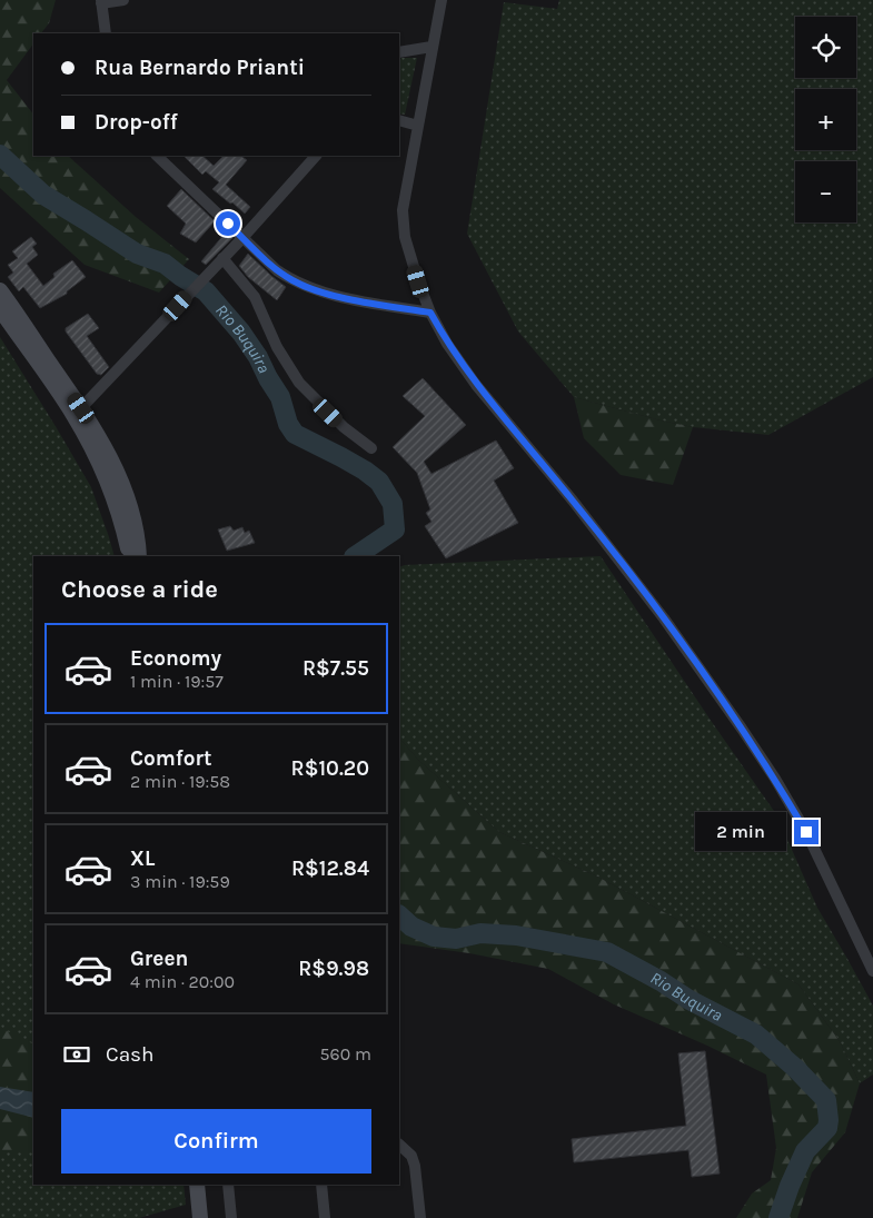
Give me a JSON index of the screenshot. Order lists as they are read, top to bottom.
{
  "water": ["Rio Buquira"],
  "page": {
    "map_buttons": ["+", "−"],
    "banner": ["Rua Bernardo Prianti", "Drop-off"],
    "heading": "Choose a ride",
    "list": [
      {
        "name": "Economy",
        "note": "1 min · 19:57",
        "value": "R$7.55"
      },
      {
        "name": "Comfort",
        "note": "2 min · 19:58",
        "value": "R$10.20"
      },
      {
        "name": "XL",
        "note": "3 min · 19:59",
        "value": "R$12.84"
      },
      {
        "name": "Green",
        "note": "4 min · 20:00",
        "value": "R$9.98"
      }
    ],
    "bubble": "2 min",
    "pay": ["Cash", "560 m"],
    "buttons": "Confirm"
  }
}
